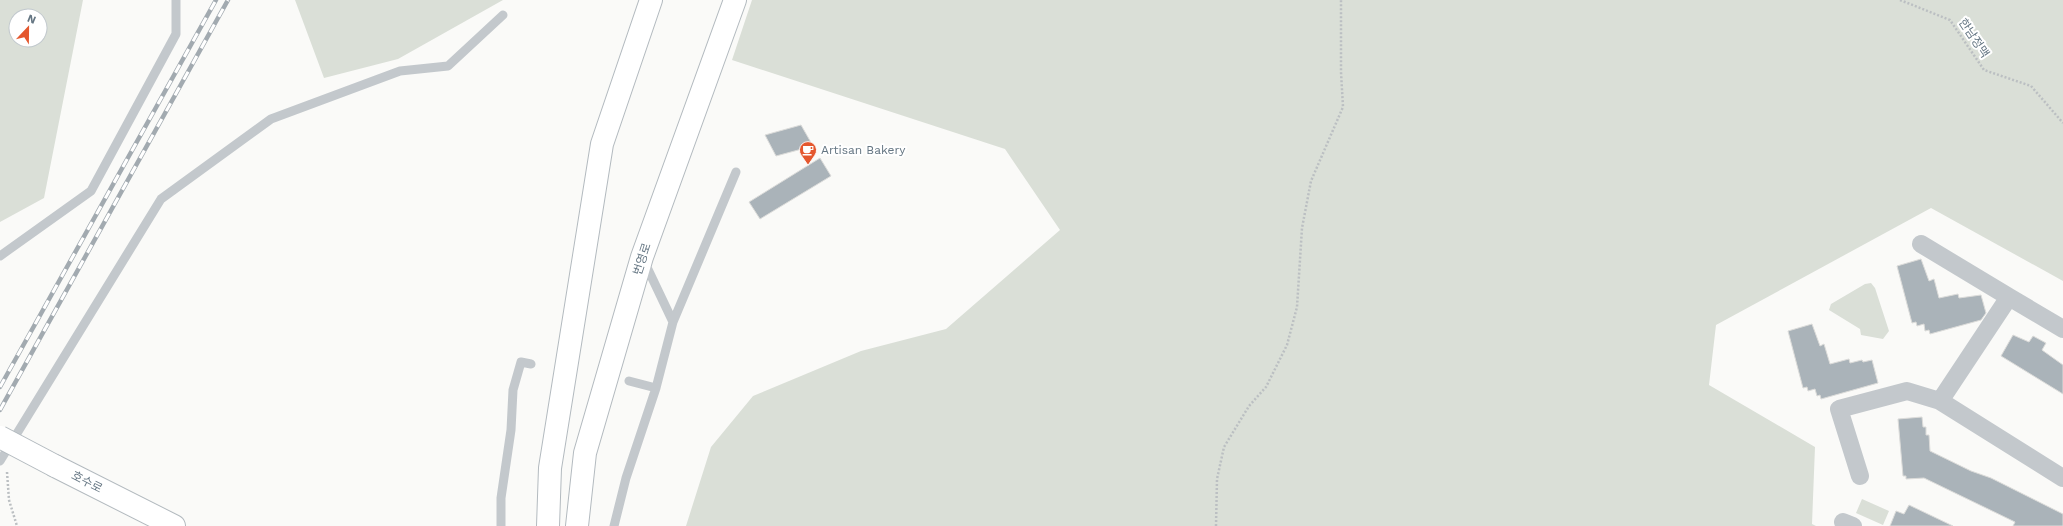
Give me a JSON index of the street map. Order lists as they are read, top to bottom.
{
  "streets": {
    "street": ["번영로", "호수로"],
    "path": ["한남정맥"]
  },
  "places": {
    "cafe": ["Artisan Bakery"]
  },
  "north": "top"
}
